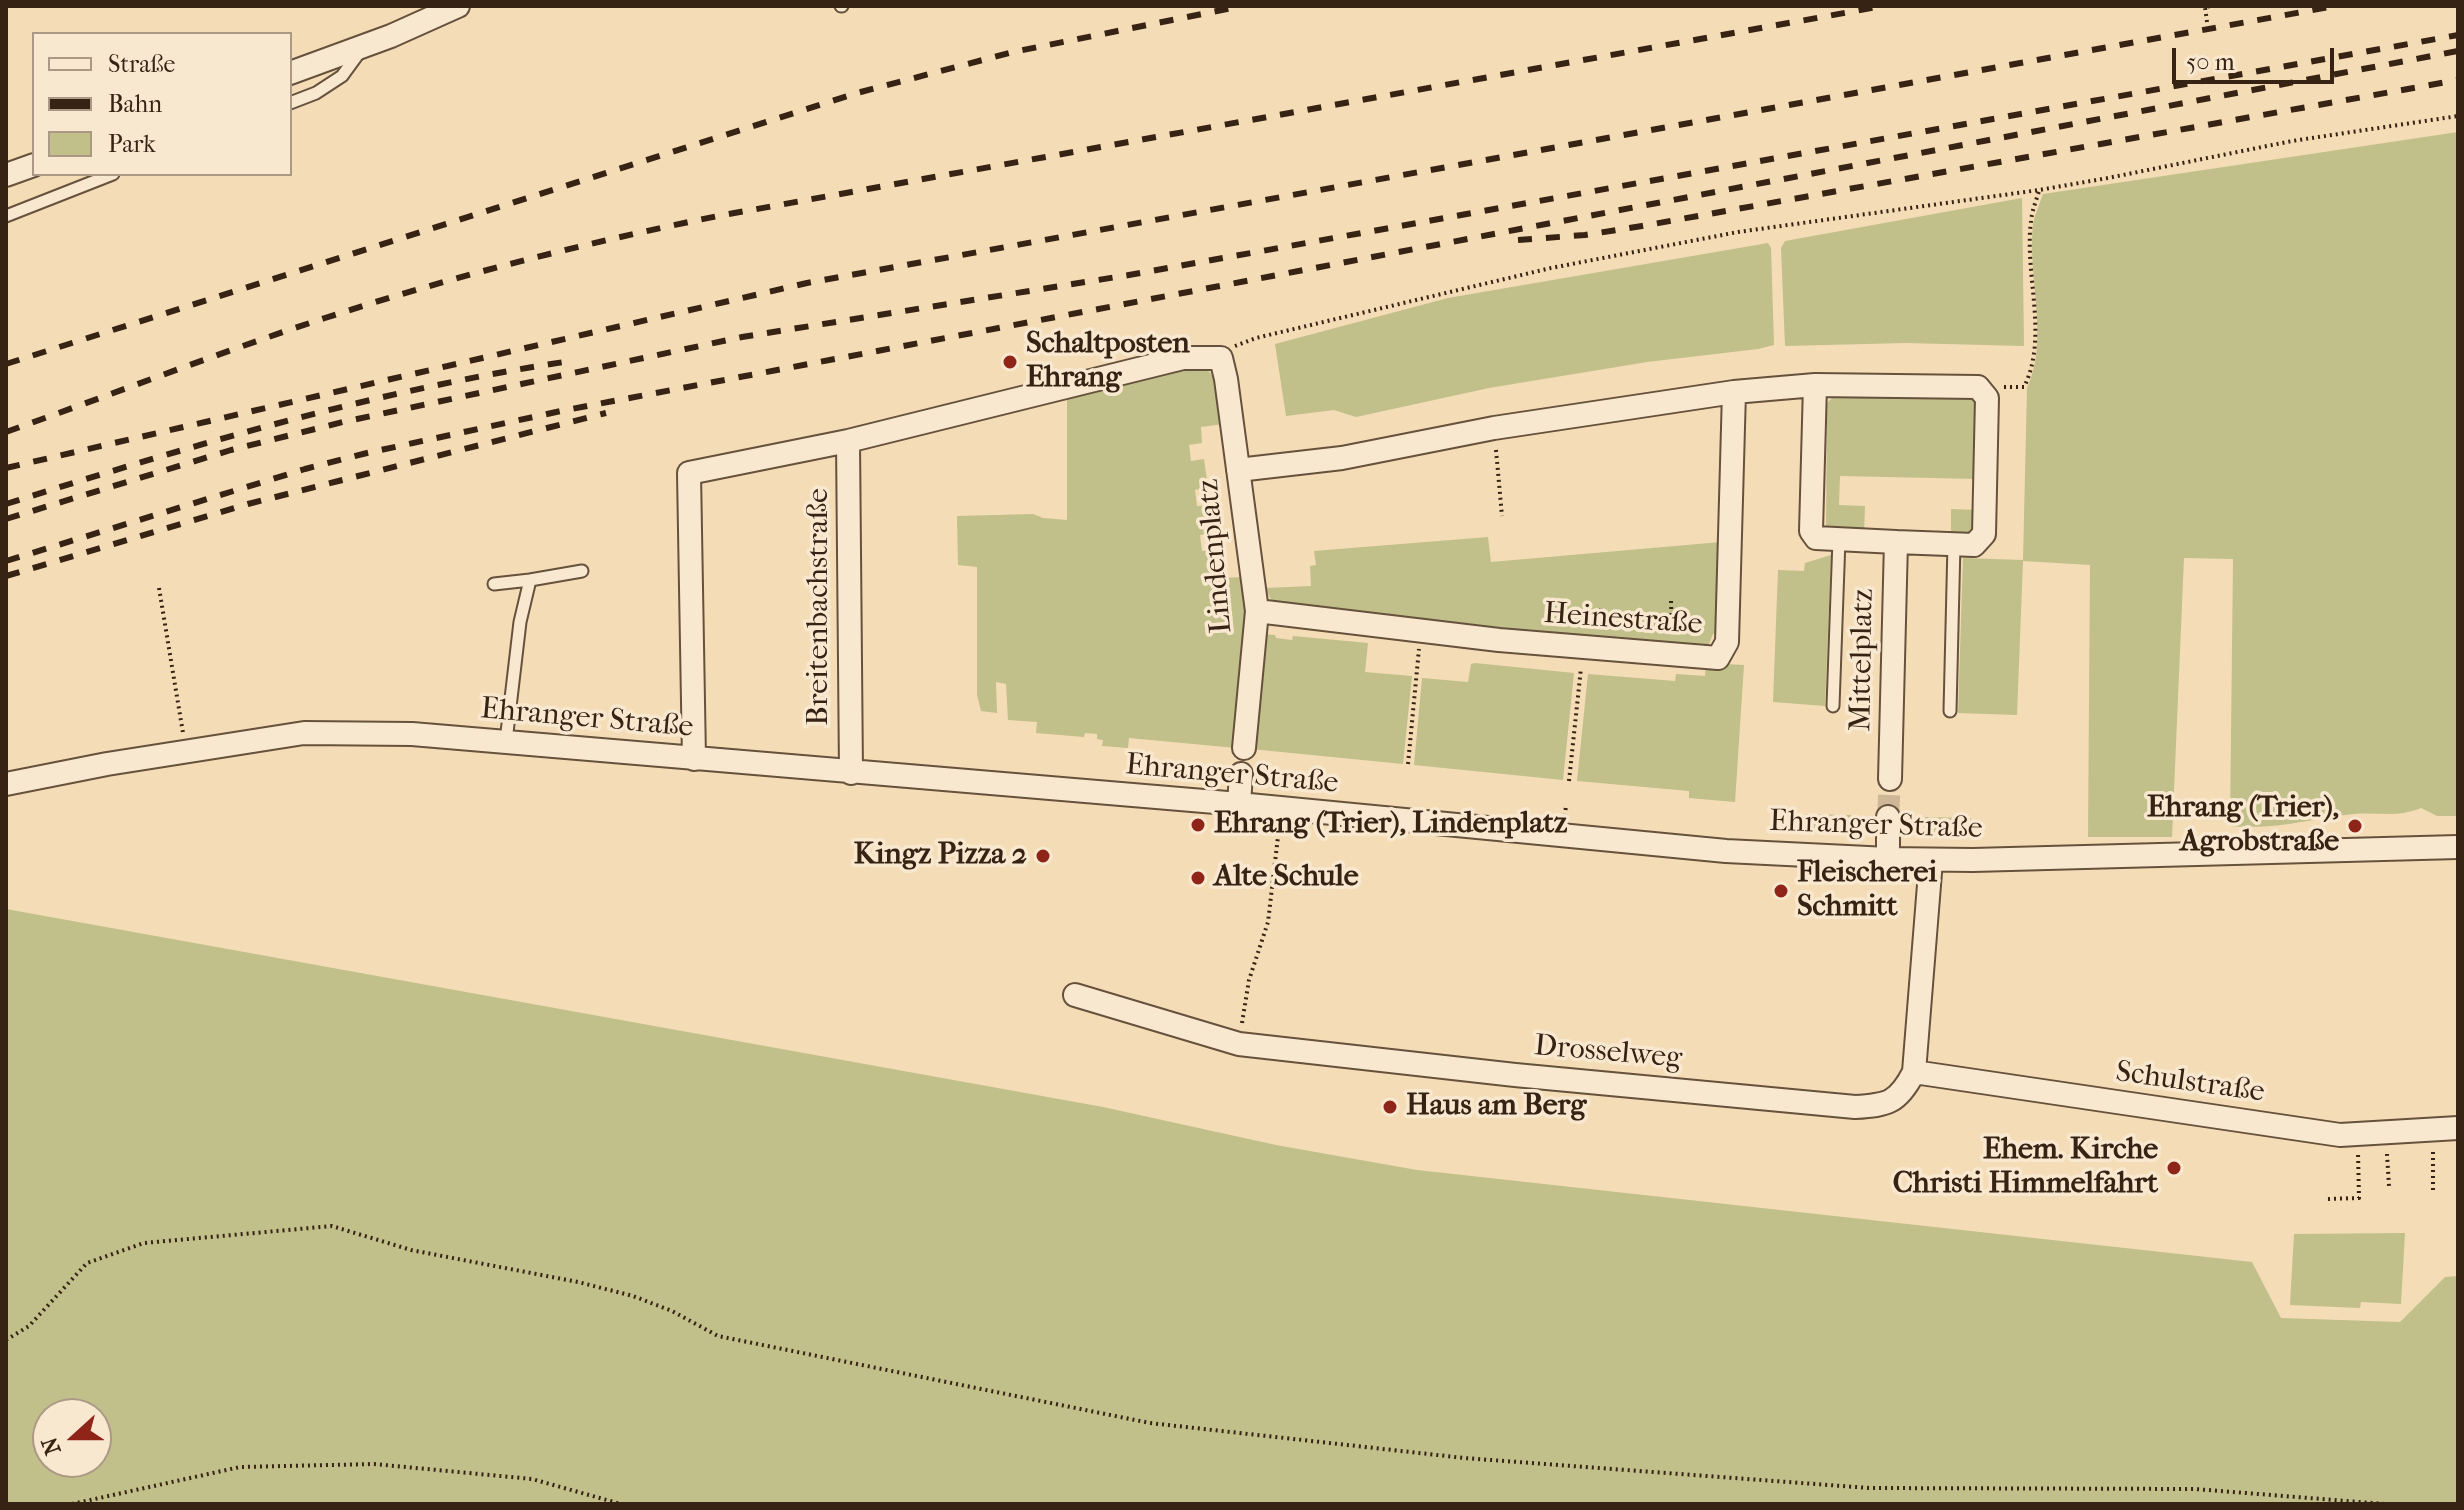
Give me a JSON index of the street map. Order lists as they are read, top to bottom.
{
  "streets": {
    "street": [
      "Lindenplatz",
      "Breitenbachstraße",
      "Heinestraße",
      "Mittelplatz",
      "Ehranger Straße",
      "Drosselweg",
      "Schulstraße"
    ]
  },
  "crossings": [
    ["Lindenplatz", "Breitenbachstraße"],
    ["Lindenplatz", "Heinestraße"],
    ["Breitenbachstraße", "Ehranger Straße"],
    ["Drosselweg", "Schulstraße"]
  ],
  "places": [
    "Schaltposten Ehrang",
    "Ehrang (Trier), Lindenplatz",
    "Ehrang (Trier), Agrobstraße",
    "Kingz Pizza 2",
    "Alte Schule",
    "Fleischerei Schmitt",
    "Haus am Berg",
    "Ehem. Kirche Christi Himmelfahrt"
  ],
  "legend": ["Straße", "Bahn", "Park"],
  "scale_bar": "50 m",
  "north": "left"
}
